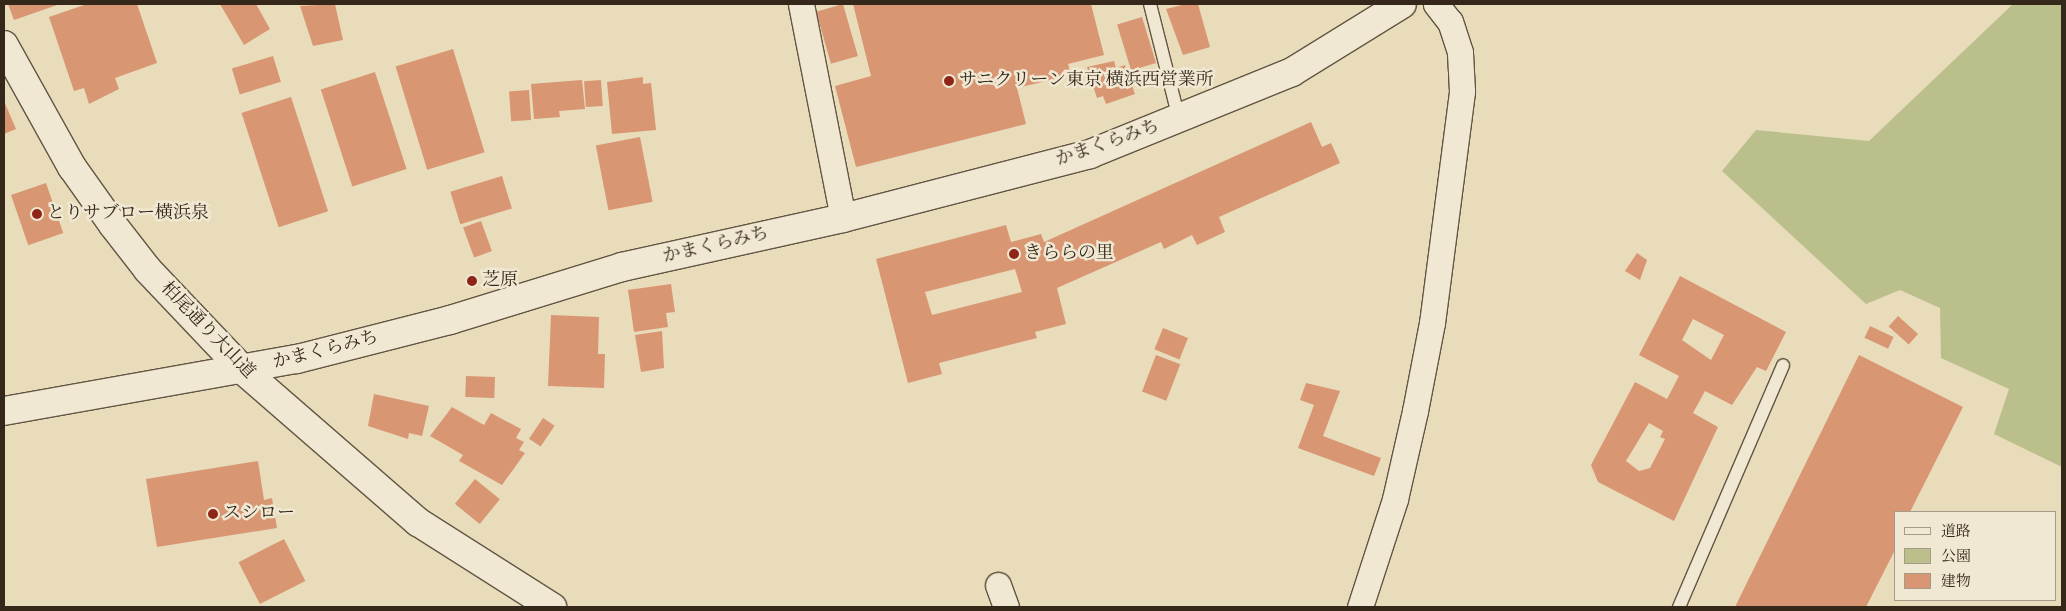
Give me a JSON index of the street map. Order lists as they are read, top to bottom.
{
  "streets": {
    "main road": ["かまくらみち", "柏尾通り大山道"]
  },
  "crossings": [
    ["かまくらみち", "柏尾通り大山道"]
  ],
  "places": [
    "サニクリーン東京 横浜西営業所",
    "とりサブロー横浜泉",
    "きららの里",
    "芝原",
    "スシロー"
  ],
  "legend": ["道路", "公園", "建物"]
}
